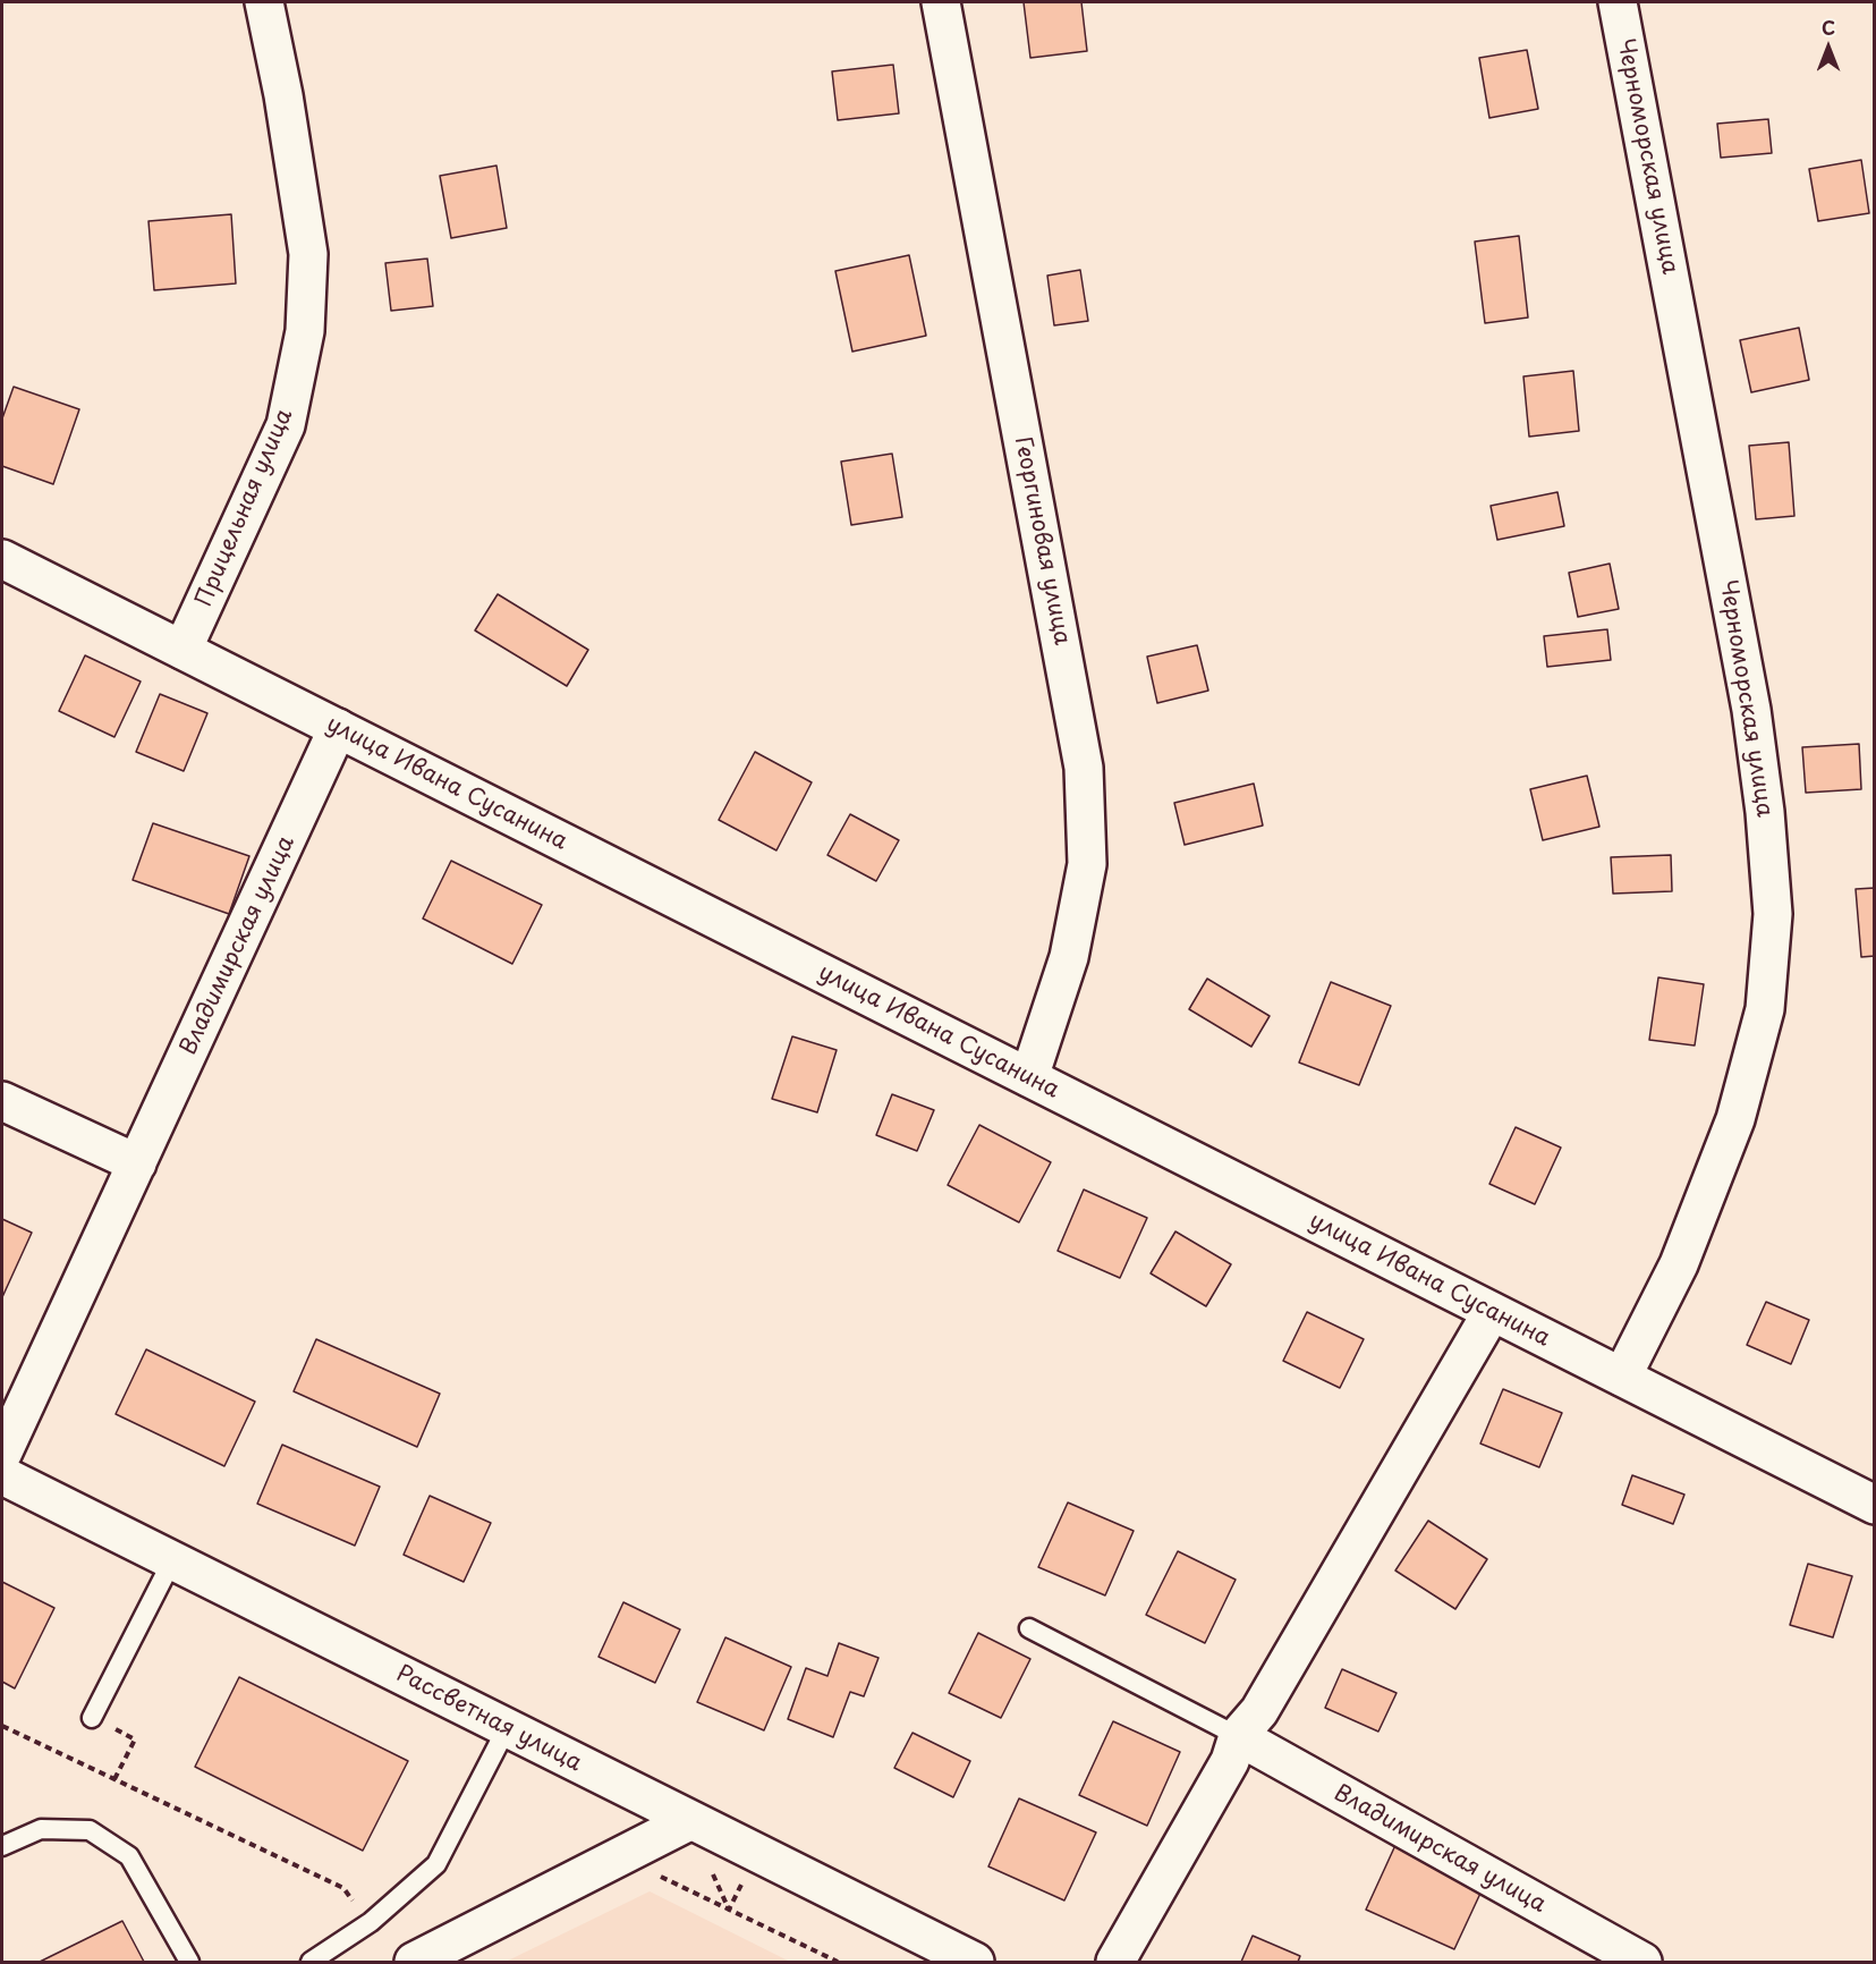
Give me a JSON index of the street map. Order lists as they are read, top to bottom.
{
  "streets": {
    "street": [
      "Черноморская улица",
      "Прицельная улица",
      "Георгиновая улица",
      "улица Ивана Сусанина",
      "Владимирская улица",
      "Рассветная улица"
    ]
  },
  "crossings": [
    ["Черноморская улица", "улица Ивана Сусанина"],
    ["Прицельная улица", "улица Ивана Сусанина"],
    ["Георгиновая улица", "улица Ивана Сусанина"],
    ["улица Ивана Сусанина", "Владимирская улица"]
  ],
  "north": "top"
}
